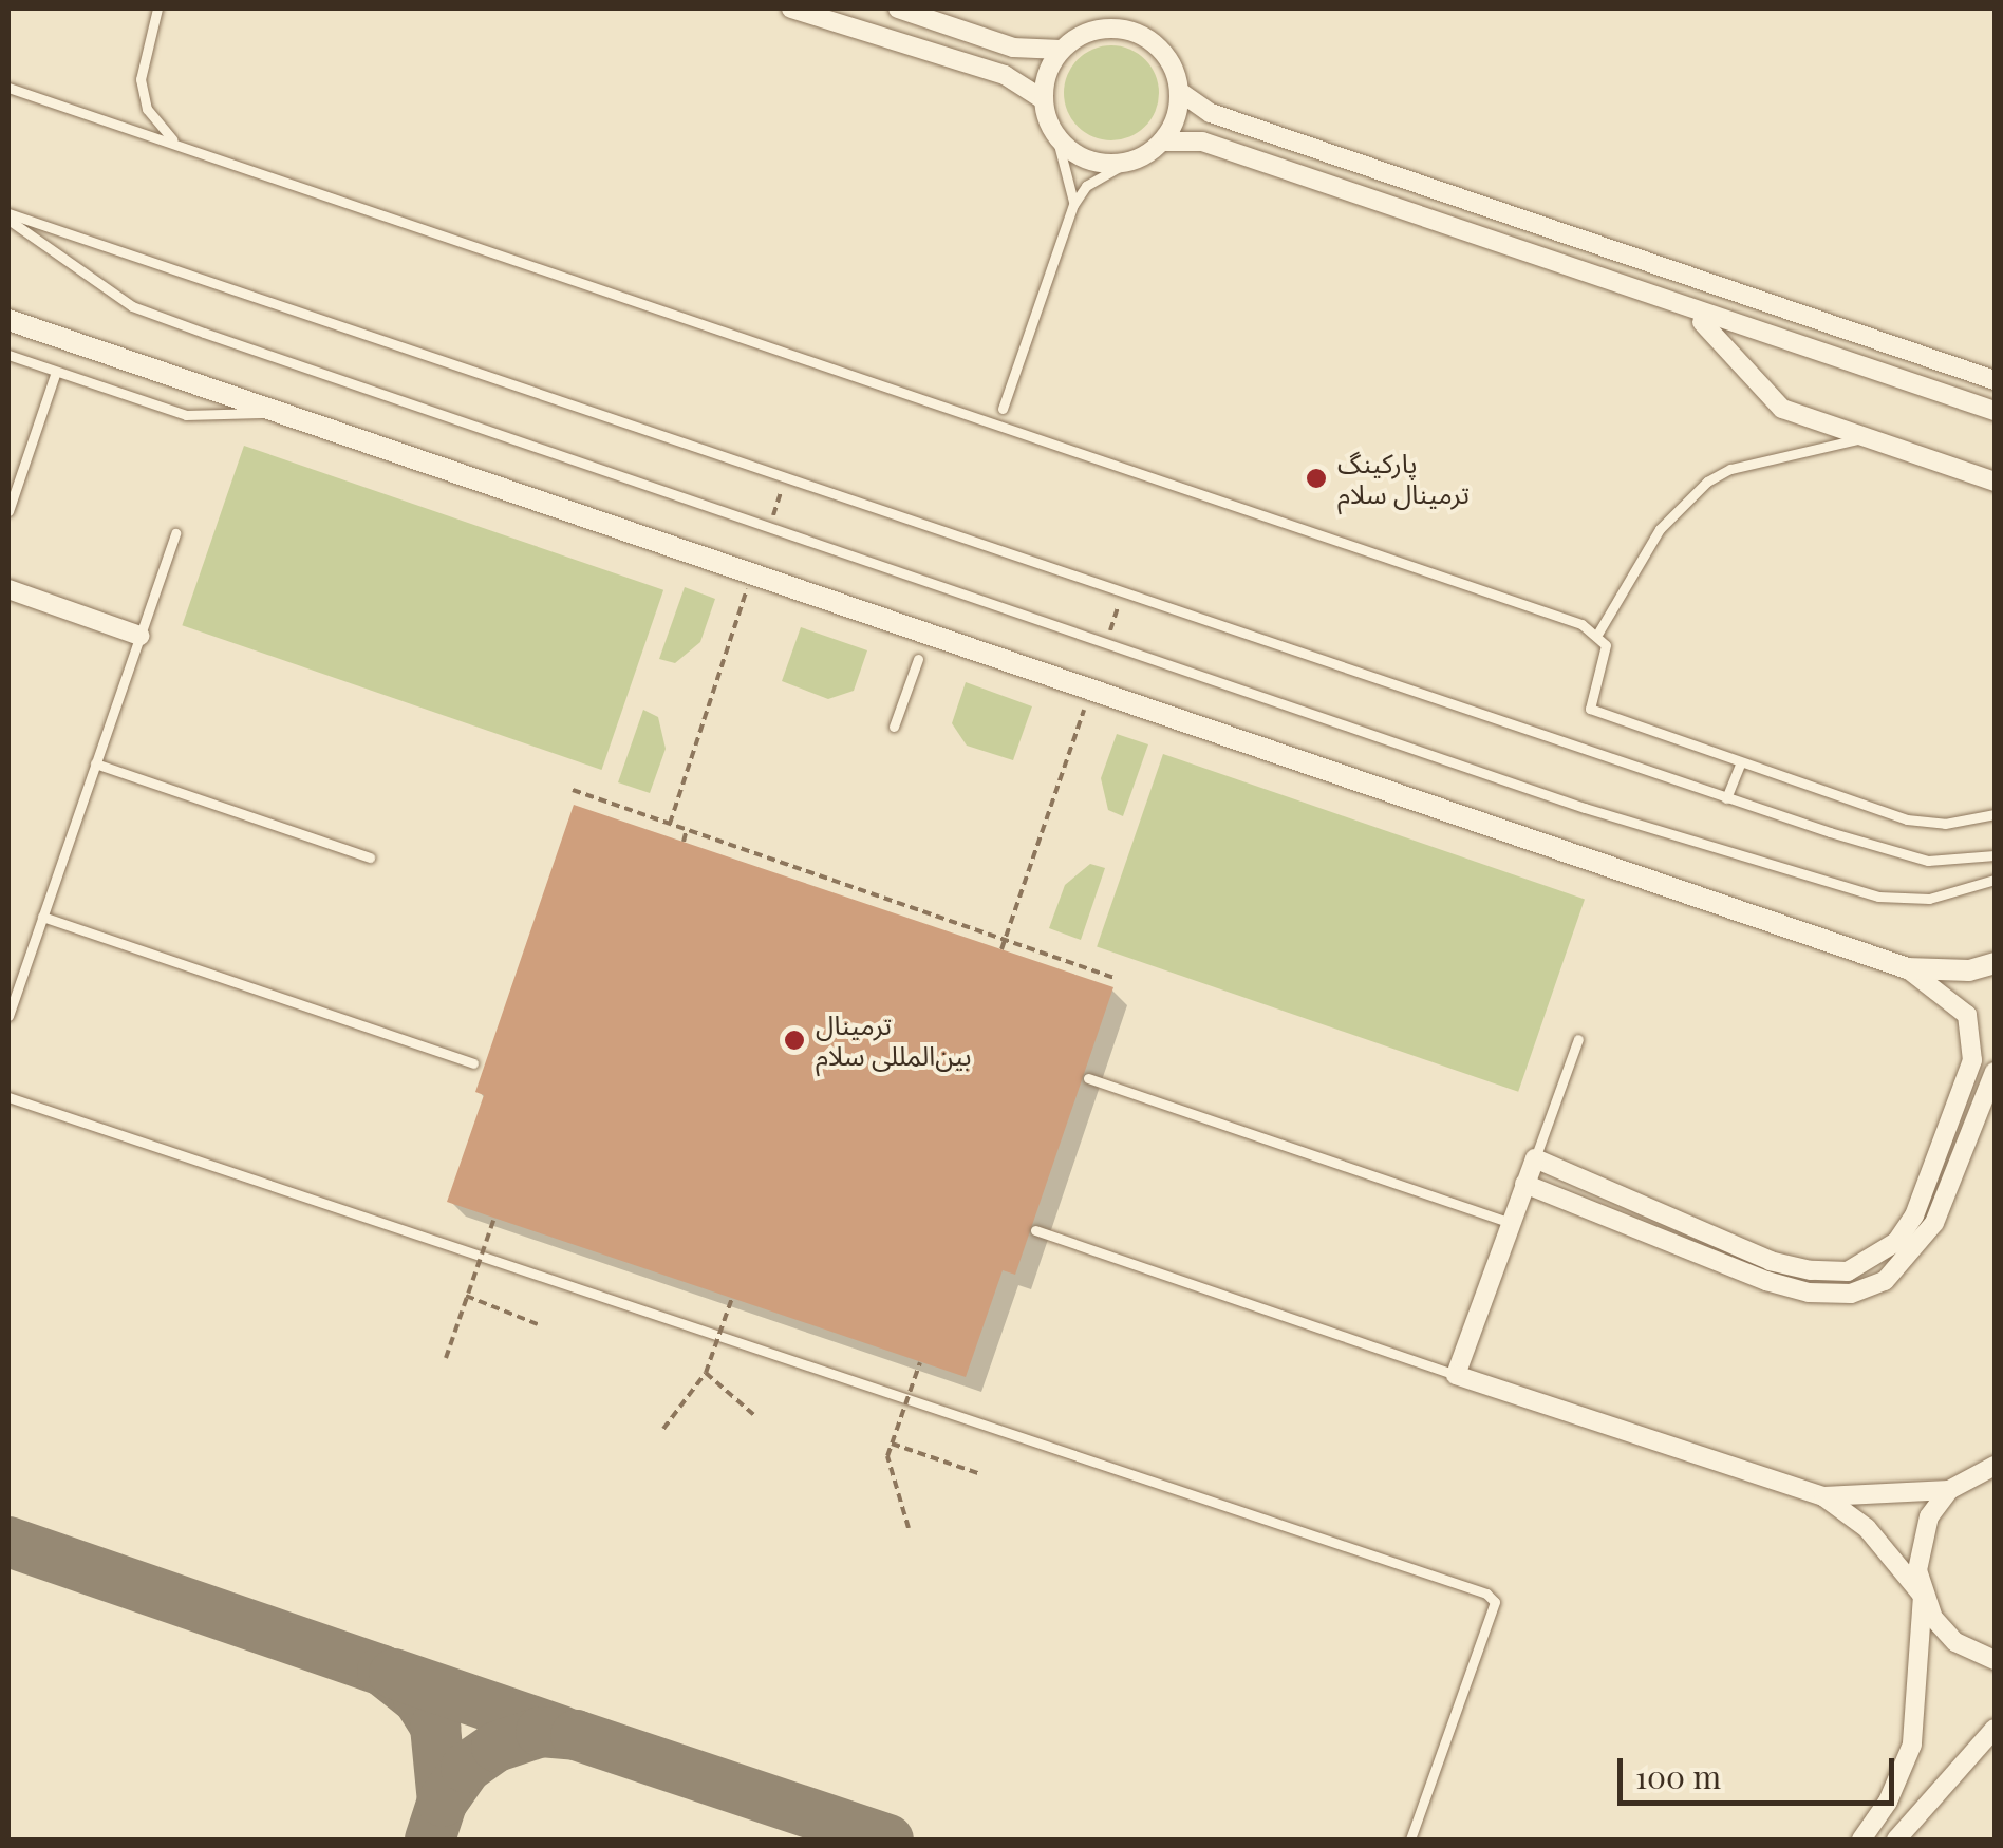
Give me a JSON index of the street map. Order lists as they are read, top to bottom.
{
  "places": ["پارکینگ ترمینال سلام", "ترمینال بین‌المللی سلام"],
  "scale_bar": "100 m"
}
